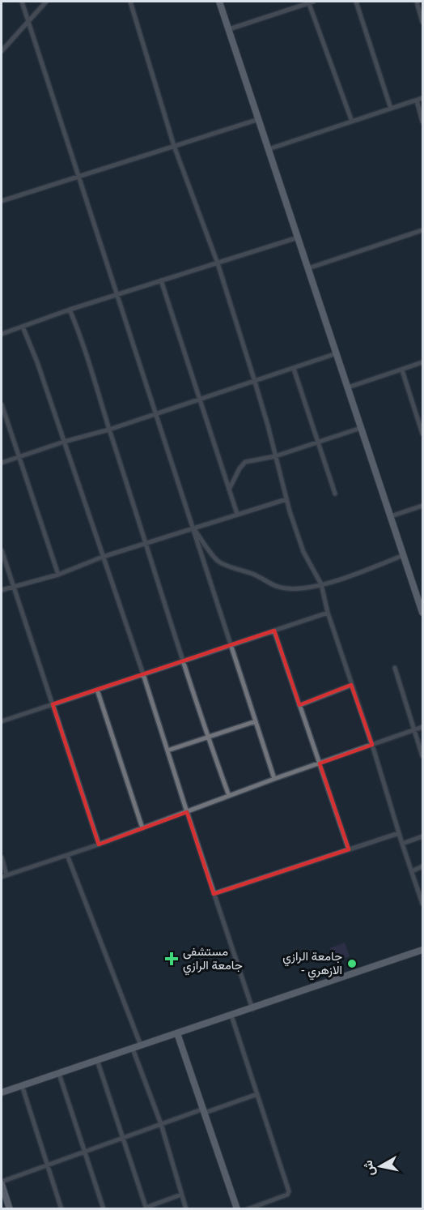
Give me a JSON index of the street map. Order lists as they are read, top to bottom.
{
  "places": {
    "health": ["مستشفى جامعة الرازي"],
    "other": ["جامعة الرازي - الازهري"]
  },
  "north": "left"
}
